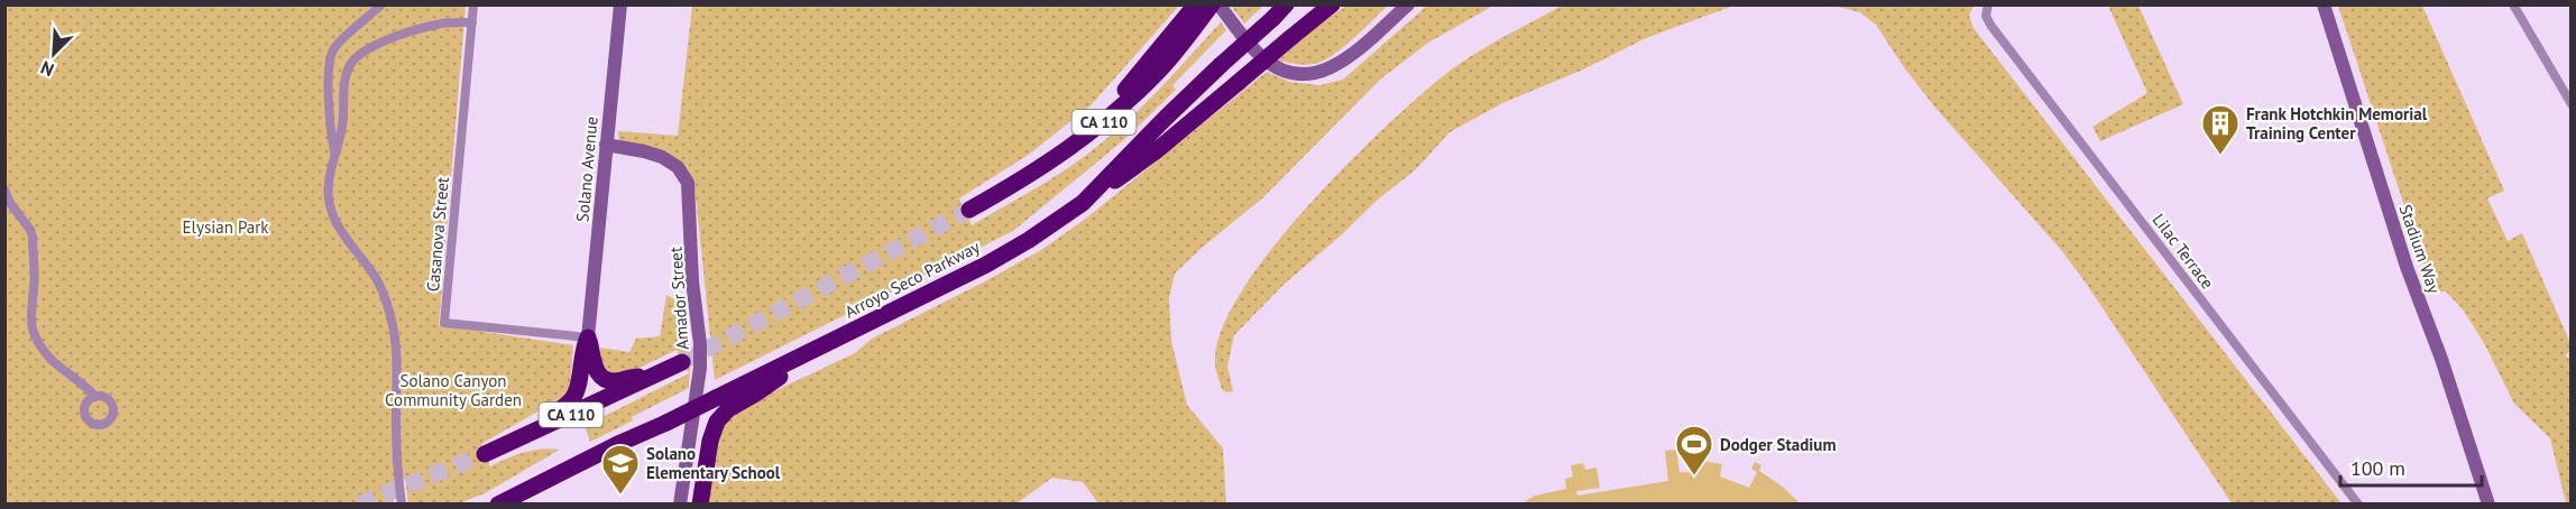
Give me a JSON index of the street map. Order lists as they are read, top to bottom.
{
  "streets": {
    "highway": ["CA 110", "Arroyo Seco Parkway"],
    "street": [
      "Solano Avenue",
      "Casanova Street",
      "Stadium Way",
      "Lilac Terrace",
      "Amador Street"
    ]
  },
  "crossings": [
    ["Solano Avenue", "Casanova Street"],
    ["Solano Avenue", "Amador Street"]
  ],
  "parks": ["Elysian Park", "Solano Canyon Community Garden"],
  "places": {
    "building": ["Frank Hotchkin Memorial Training Center"],
    "sports": ["Dodger Stadium"],
    "school or university": ["Solano Elementary School"]
  },
  "scale_bar": "100 m",
  "north": "bottom left"
}
